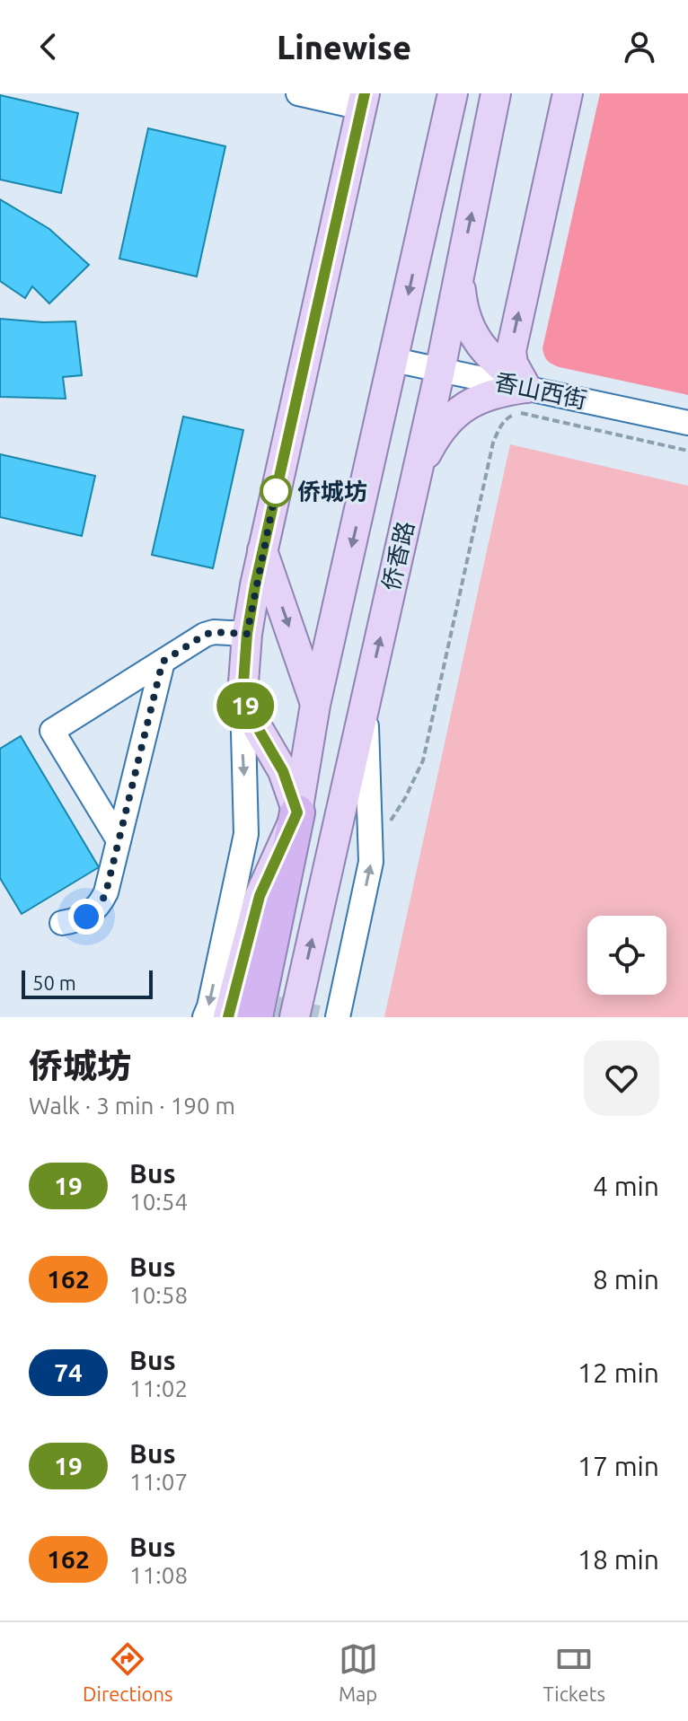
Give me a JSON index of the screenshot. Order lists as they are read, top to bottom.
{
  "streets": {
    "main road": ["侨香路"],
    "street": ["香山西街"]
  },
  "crossings": [
    ["香山西街", "侨香路"]
  ],
  "places": ["侨城坊"],
  "lines": ["bus line 19"],
  "scale_bar": "50 m",
  "page": {
    "header": "Linewise",
    "on_map": "19",
    "scale": "50 m",
    "heading": ["侨城坊", "Walk · 3 min · 190 m"],
    "list": [
      {
        "mark": "19",
        "name": "Bus",
        "note": "10:54",
        "value": "4 min"
      },
      {
        "mark": "162",
        "name": "Bus",
        "note": "10:58",
        "value": "8 min"
      },
      {
        "mark": "74",
        "name": "Bus",
        "note": "11:02",
        "value": "12 min"
      },
      {
        "mark": "19",
        "name": "Bus",
        "note": "11:07",
        "value": "17 min"
      },
      {
        "mark": "162",
        "name": "Bus",
        "note": "11:08",
        "value": "18 min"
      }
    ],
    "tabs": ["Directions", "Map", "Tickets"]
  }
}
